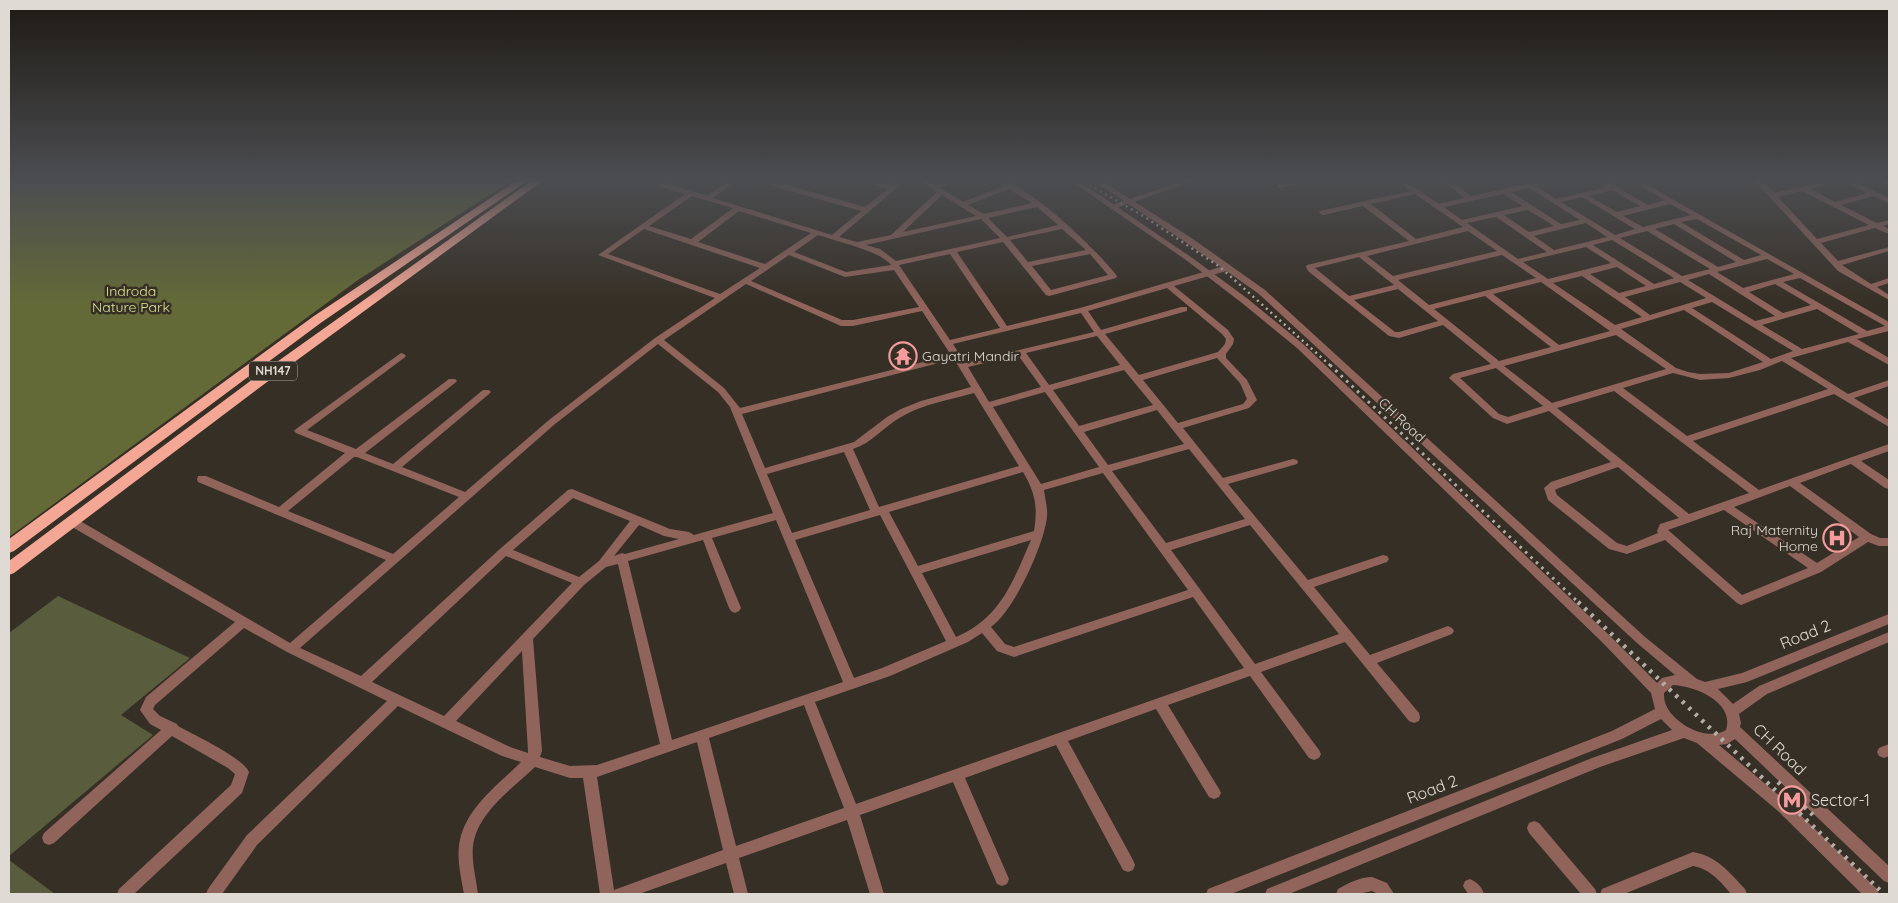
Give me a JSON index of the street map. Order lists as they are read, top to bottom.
{
  "streets": {
    "highway": ["NH147"],
    "street": ["CH Road", "Road 2"]
  },
  "crossings": [
    ["CH Road", "Road 2"]
  ],
  "parks": ["Indroda Nature Park"],
  "places": {
    "temple": ["Gayatri Mandir"],
    "hospital": ["Raj Maternity Home"],
    "metro station": ["Sector-1"]
  }
}
